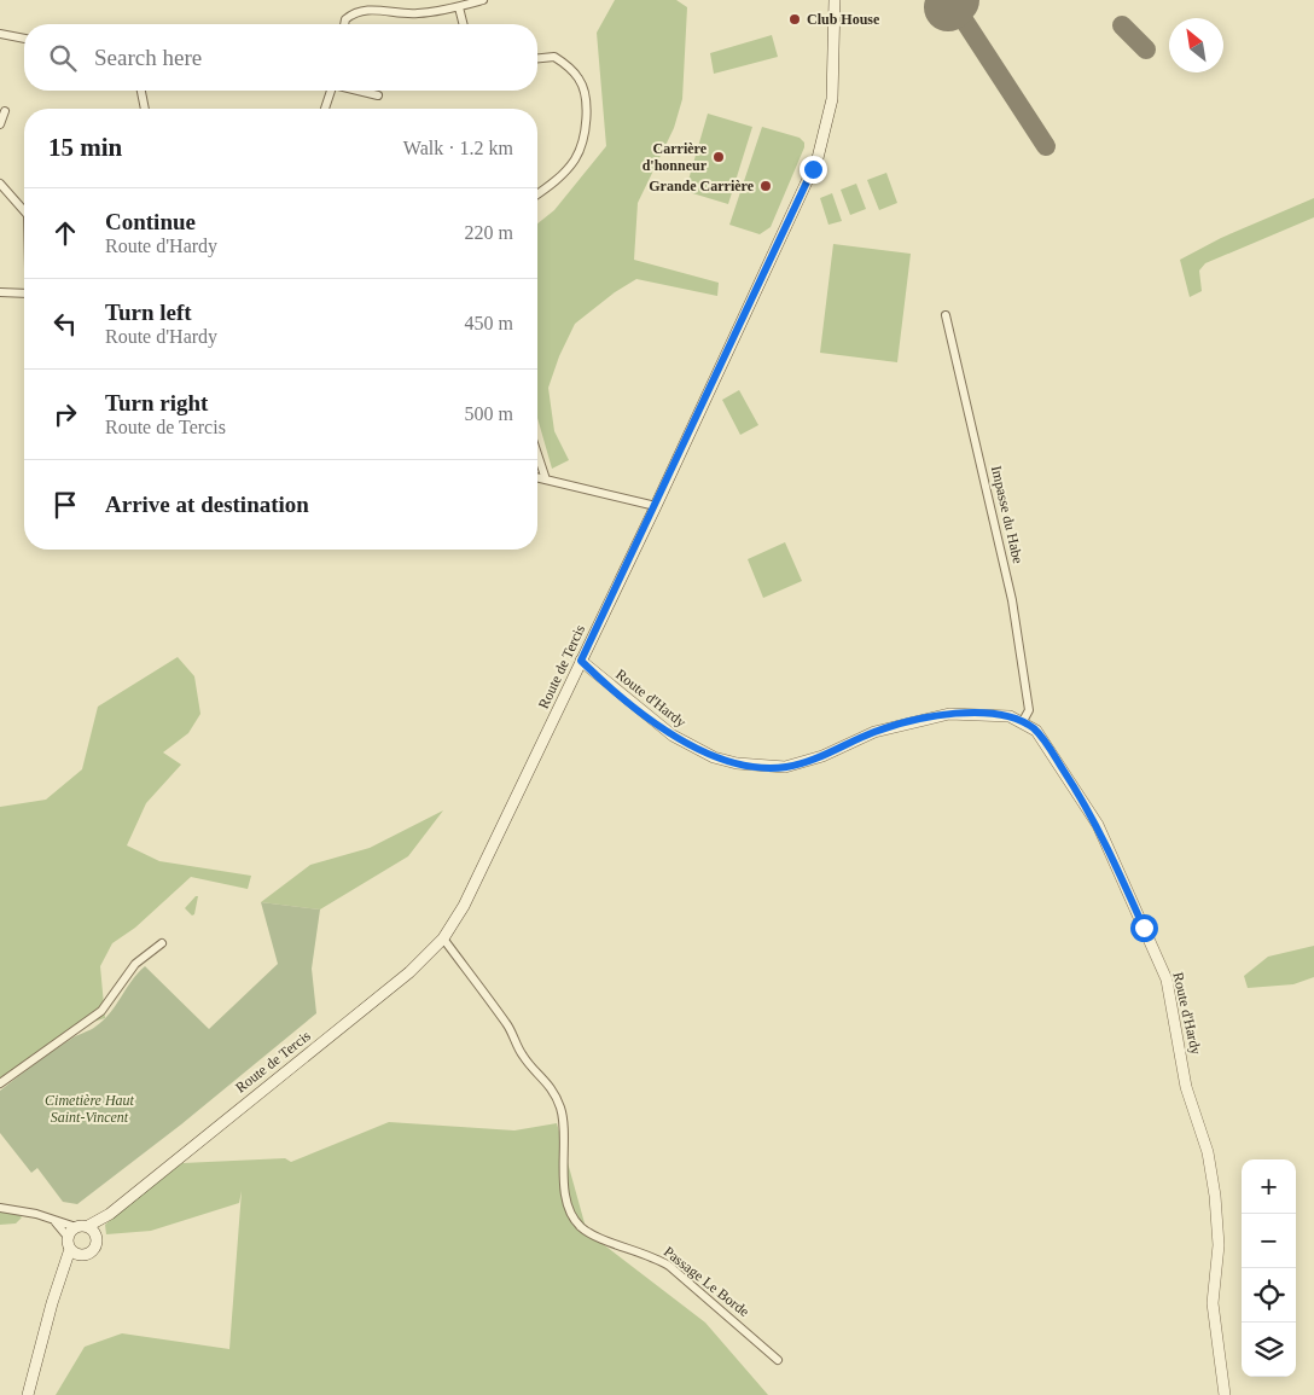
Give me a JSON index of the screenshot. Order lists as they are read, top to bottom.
{
  "streets": {
    "main road": ["Route de Tercis", "Route d'Hardy"],
    "street": ["Impasse du Habe", "Passage Le Borde"]
  },
  "crossings": [
    ["Impasse du Habe", "Route d'Hardy"],
    ["Route de Tercis", "Route d'Hardy"],
    ["Route de Tercis", "Passage Le Borde"]
  ],
  "parks": ["Cimetière Haut Saint-Vincent"],
  "places": ["Club House", "Carrière d'honneur", "Grande Carrière"],
  "north": "top left",
  "page": {
    "search": "Search here",
    "heading": ["15 min", "Walk · 1.2 km"],
    "list": [
      ["Continue", "Route d'Hardy", "220 m"],
      ["Turn left", "Route d'Hardy", "450 m"],
      ["Turn right", "Route de Tercis", "500 m"],
      "Arrive at destination"
    ],
    "map_buttons": ["+", "−"]
  }
}
